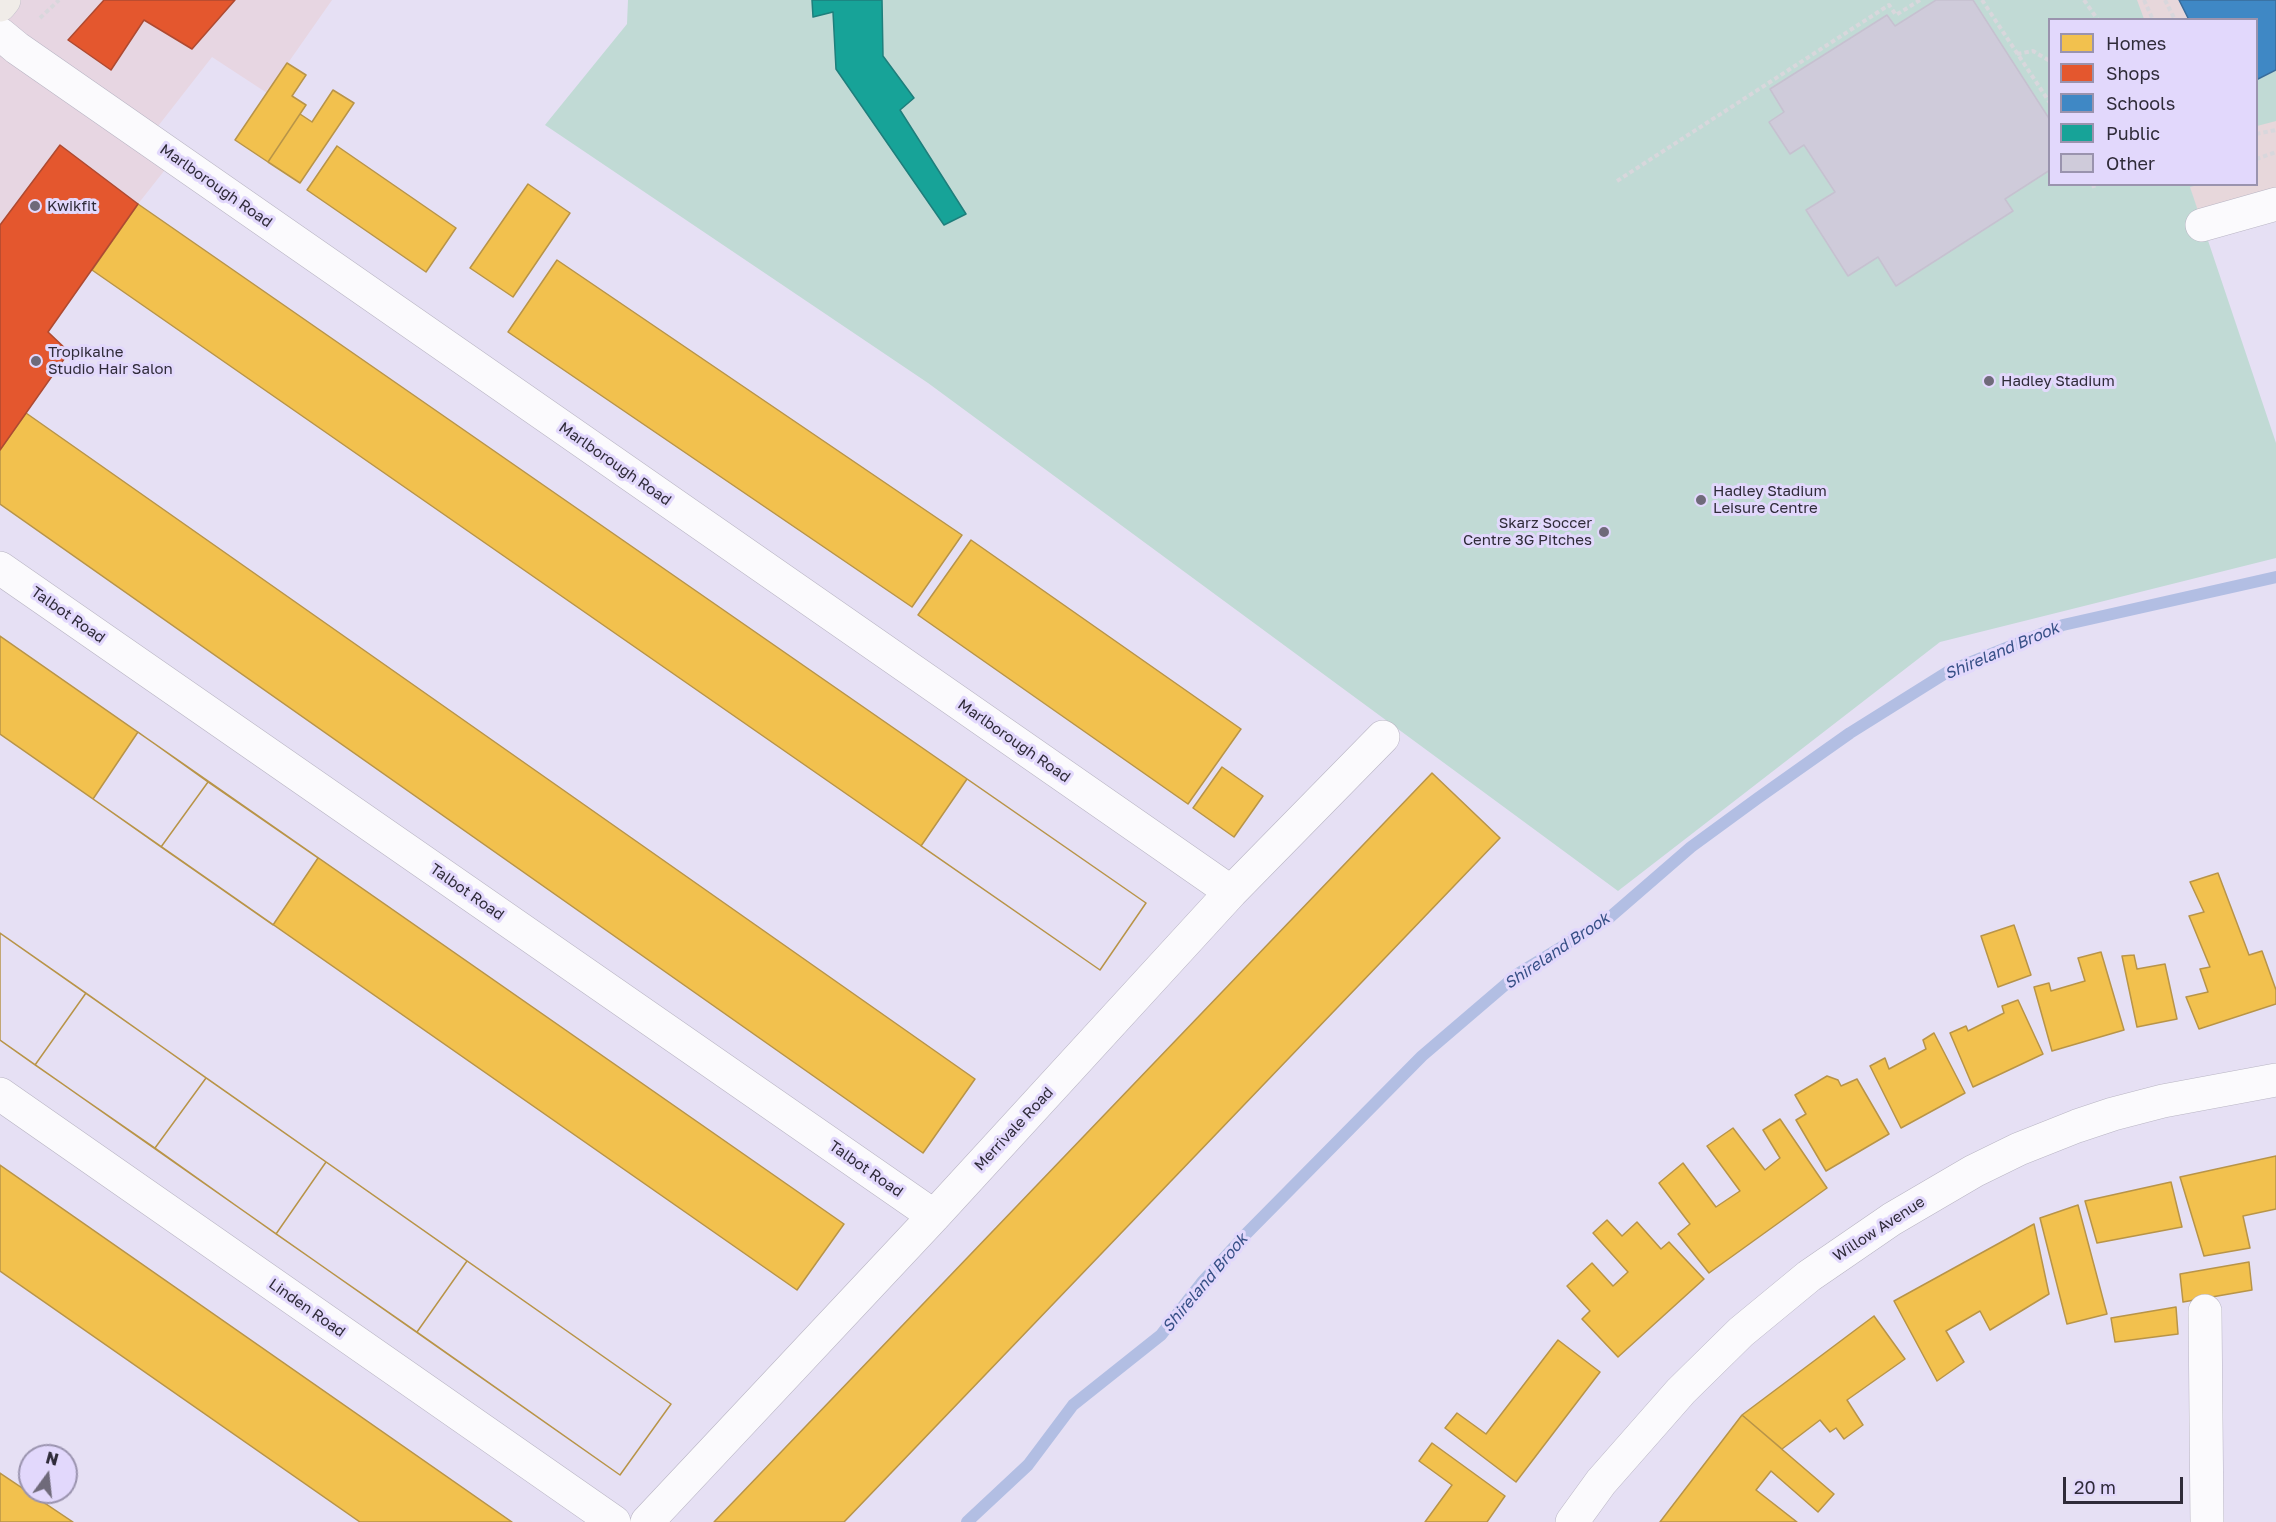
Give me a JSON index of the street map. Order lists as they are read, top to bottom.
{
  "streets": {
    "street": [
      "Marlborough Road",
      "Talbot Road",
      "Merrivale Road",
      "Willow Avenue",
      "Linden Road"
    ]
  },
  "crossings": [
    ["Marlborough Road", "Merrivale Road"],
    ["Talbot Road", "Merrivale Road"]
  ],
  "water": ["Shireland Brook"],
  "places": [
    "Kwikfit",
    "Tropikalne Studio Hair Salon",
    "Hadley Stadium",
    "Hadley Stadium Leisure Centre",
    "Skarz Soccer Centre 3G Pitches"
  ],
  "legend": [
    "Homes",
    "Shops",
    "Schools",
    "Public",
    "Other"
  ],
  "scale_bar": "20 m",
  "north": "top"
}
